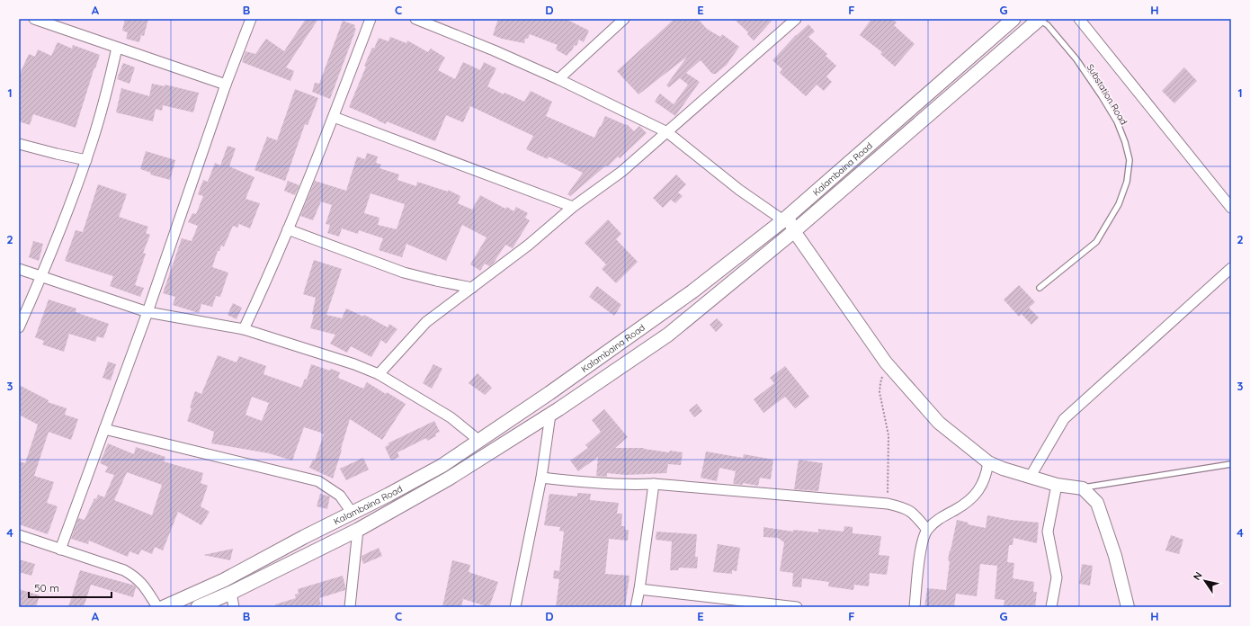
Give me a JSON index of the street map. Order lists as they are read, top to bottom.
{
  "streets": {
    "main road": ["Kalambaina Road"],
    "lane": ["Substation Road"]
  },
  "crossings": [
    ["Substation Road", "Kalambaina Road"]
  ],
  "scale_bar": "50 m",
  "north": "top left",
  "grid": {
    "columns": [
      "A",
      "B",
      "C",
      "D",
      "E",
      "F",
      "G",
      "H"
    ],
    "rows": [
      "1",
      "2",
      "3",
      "4"
    ]
  }
}
